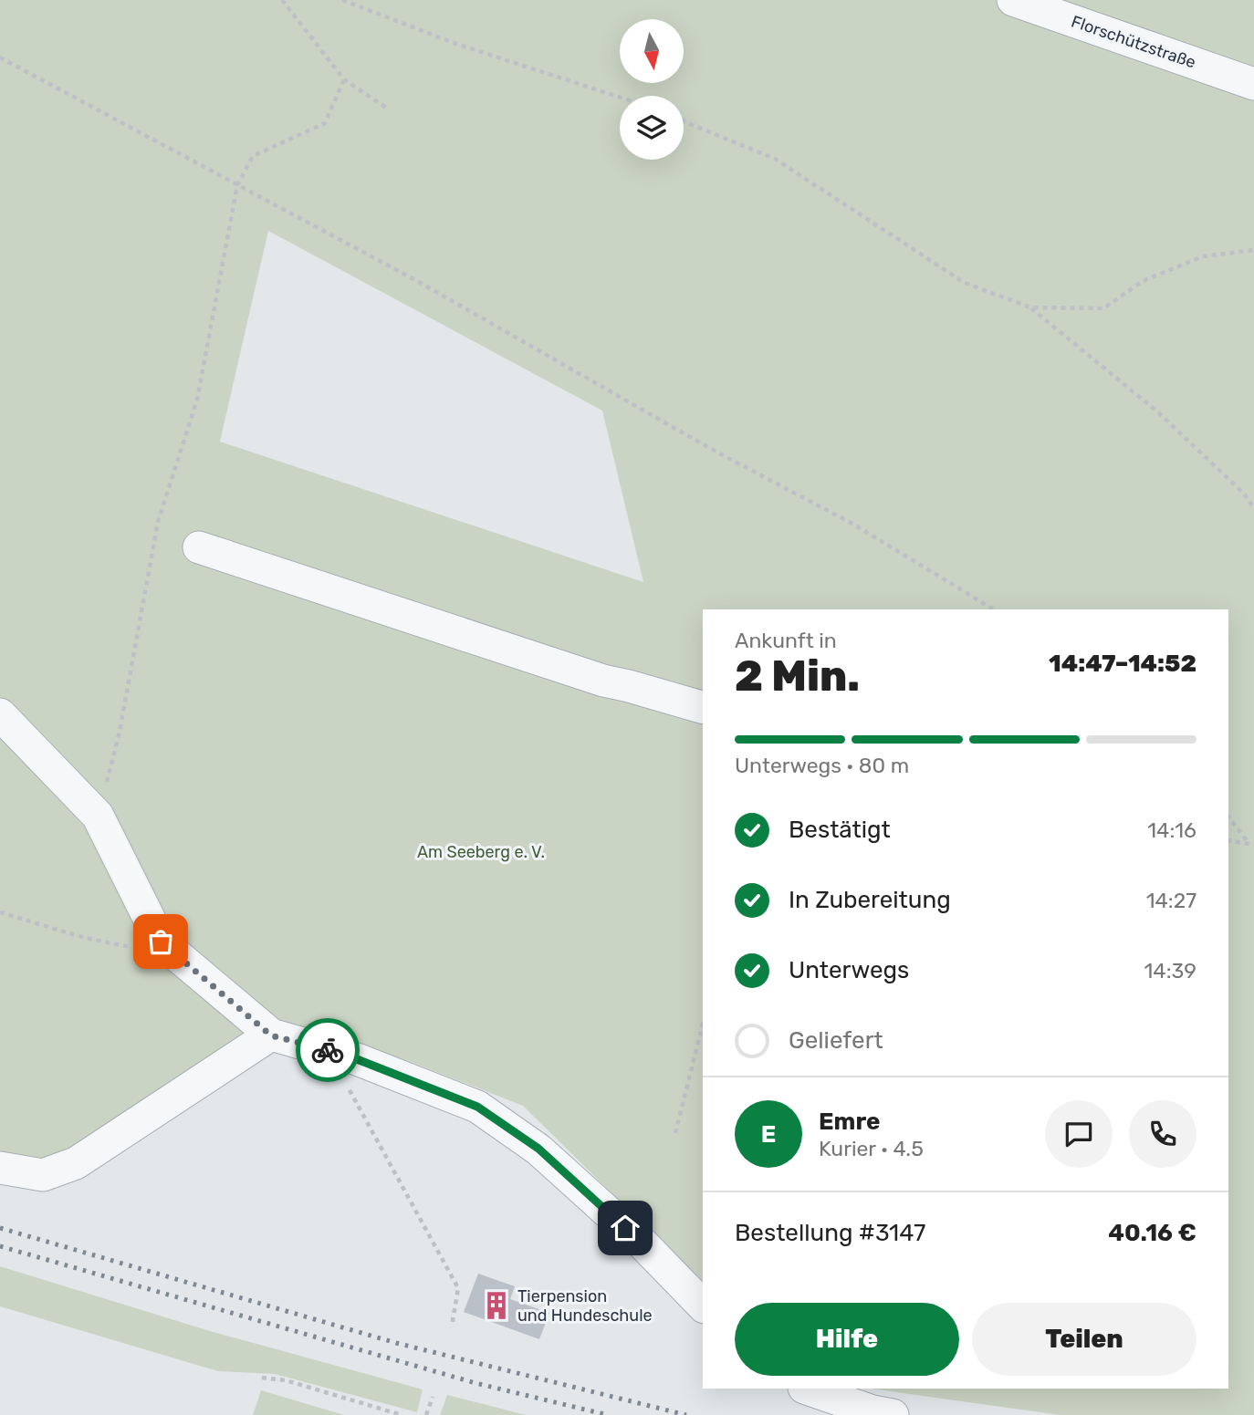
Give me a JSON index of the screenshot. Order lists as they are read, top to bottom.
{
  "streets": {
    "lane": ["Florschützstraße"]
  },
  "parks": ["Am Seeberg e. V."],
  "places": {
    "building": ["Tierpension und Hundeschule"]
  },
  "north": "bottom",
  "page": {
    "heading": ["2 Min.", "Ankunft in", "14:47–14:52"],
    "panel": [
      "Emre",
      "Kurier · 4.5",
      "Bestellung #3147",
      "40.16 €"
    ],
    "bar": "Unterwegs · 80 m",
    "list": [
      ["Bestätigt", "14:16"],
      ["In Zubereitung", "14:27"],
      ["Unterwegs", "14:39"],
      "Geliefert"
    ],
    "round": "E",
    "buttons": ["Hilfe", "Teilen"]
  }
}
